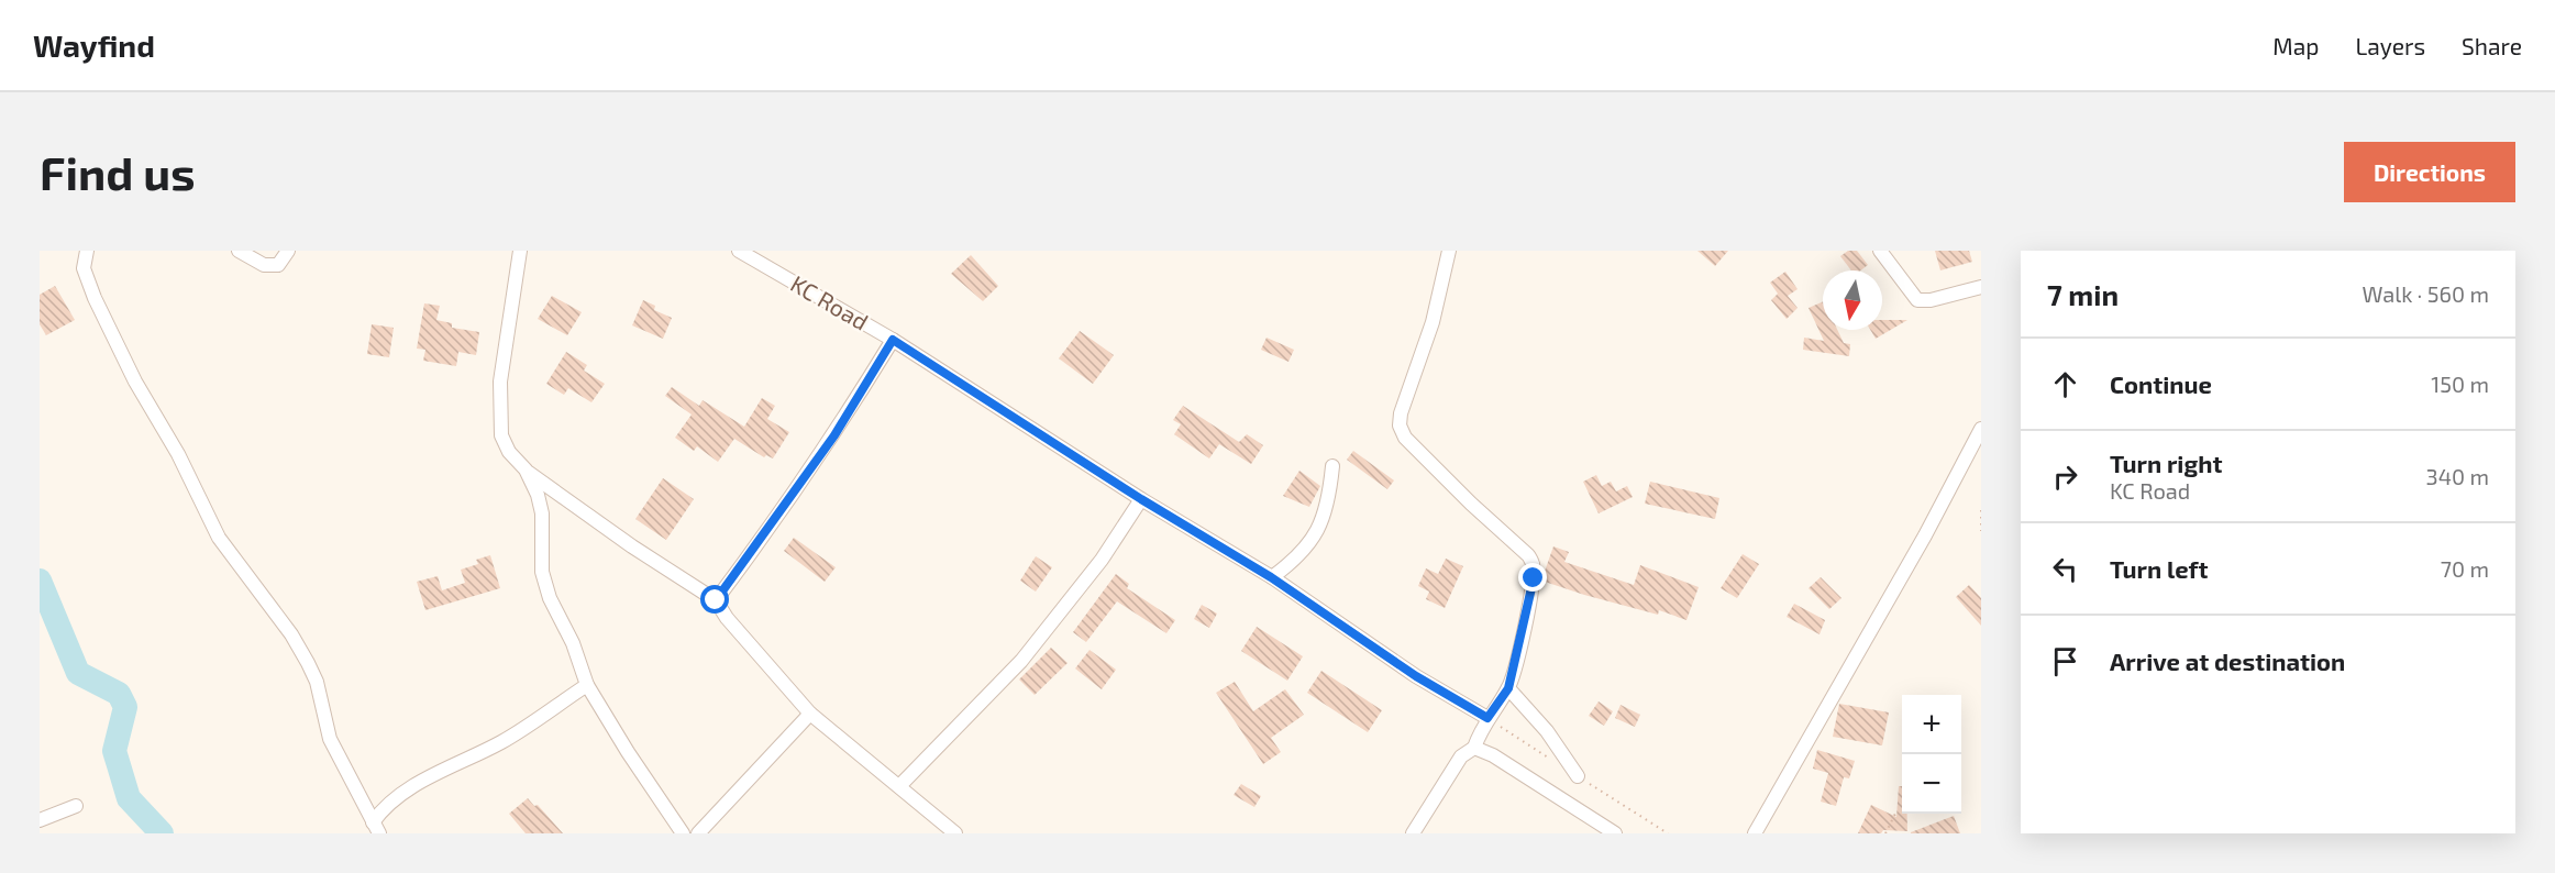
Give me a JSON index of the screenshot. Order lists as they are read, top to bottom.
{
  "streets": {
    "street": ["KC Road"]
  },
  "north": "bottom",
  "page": {
    "header": "Wayfind",
    "nav": ["Map", "Layers", "Share"],
    "buttons": "Directions",
    "title": "Find us",
    "heading": ["7 min", "Walk · 560 m"],
    "list": [
      ["Continue", "150 m"],
      ["Turn right", "KC Road", "340 m"],
      ["Turn left", "70 m"],
      "Arrive at destination"
    ],
    "map_buttons": ["+", "−"]
  }
}
